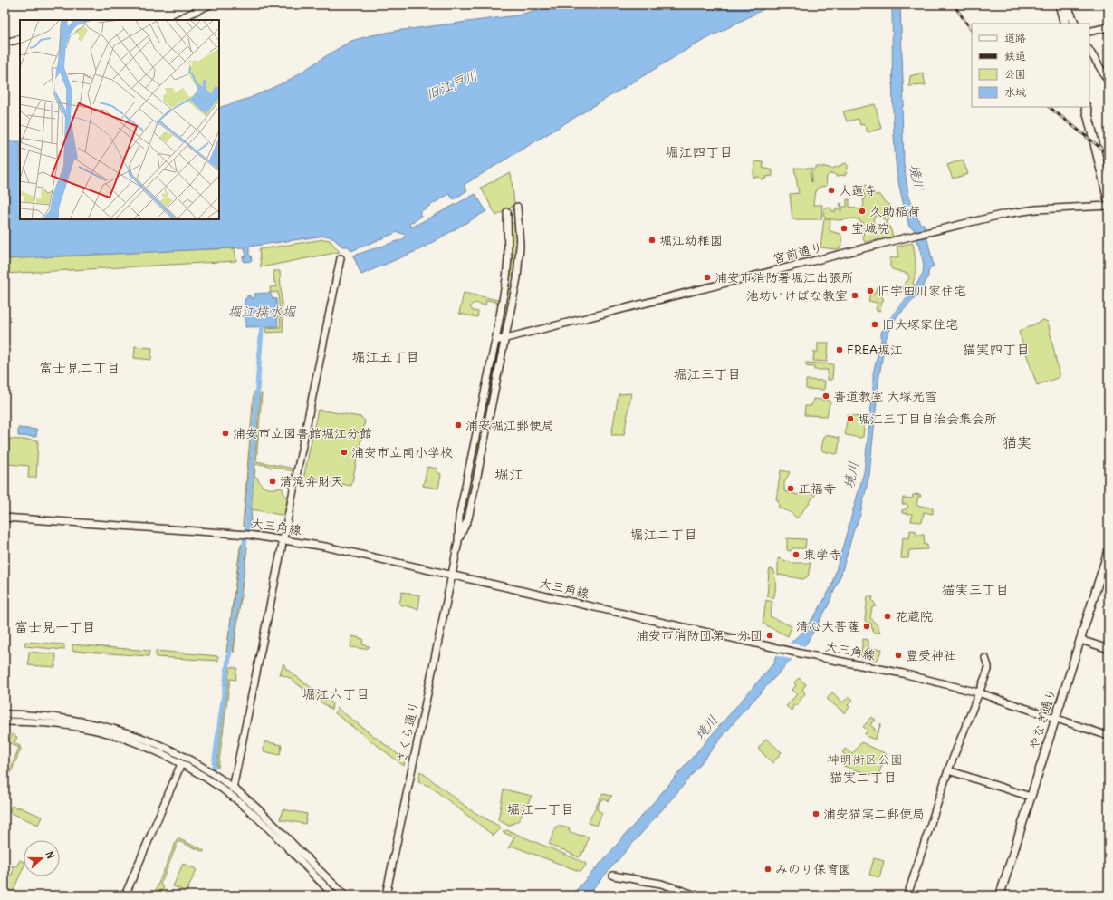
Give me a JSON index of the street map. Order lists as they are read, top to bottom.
{
  "streets": {
    "main road": ["やなぎ通り"],
    "street": ["宮前通り", "大三角線", "さくら通り"]
  },
  "crossings": [
    ["大三角線", "やなぎ通り"],
    ["大三角線", "さくら通り"]
  ],
  "districts": [
    "堀江四丁目",
    "猫実四丁目",
    "堀江五丁目",
    "富士見二丁目",
    "堀江三丁目",
    "猫実",
    "堀江",
    "堀江二丁目",
    "猫実三丁目",
    "富士見一丁目",
    "堀江六丁目",
    "猫実二丁目",
    "堀江一丁目"
  ],
  "water": ["旧江戸川", "境川", "堀江排水堀"],
  "parks": ["神明街区公園"],
  "places": [
    "大蓮寺",
    "久助稲荷",
    "宝城院",
    "堀江幼稚園",
    "浦安市消防署堀江出張所",
    "旧宇田川家住宅",
    "池坊いけばな教室",
    "旧大塚家住宅",
    "FREA堀江",
    "書道教室 大塚光雪",
    "堀江三丁目自治会集会所",
    "浦安堀江郵便局",
    "浦安市立図書館堀江分館",
    "浦安市立南小学校",
    "清滝弁財天",
    "正福寺",
    "東学寺",
    "花蔵院",
    "清心大菩薩",
    "浦安市消防団第一分団",
    "豊受神社",
    "浦安猫実二郵便局",
    "みのり保育園"
  ],
  "legend": [
    "道路",
    "鉄道",
    "公園",
    "水域"
  ],
  "north": "right"
}
